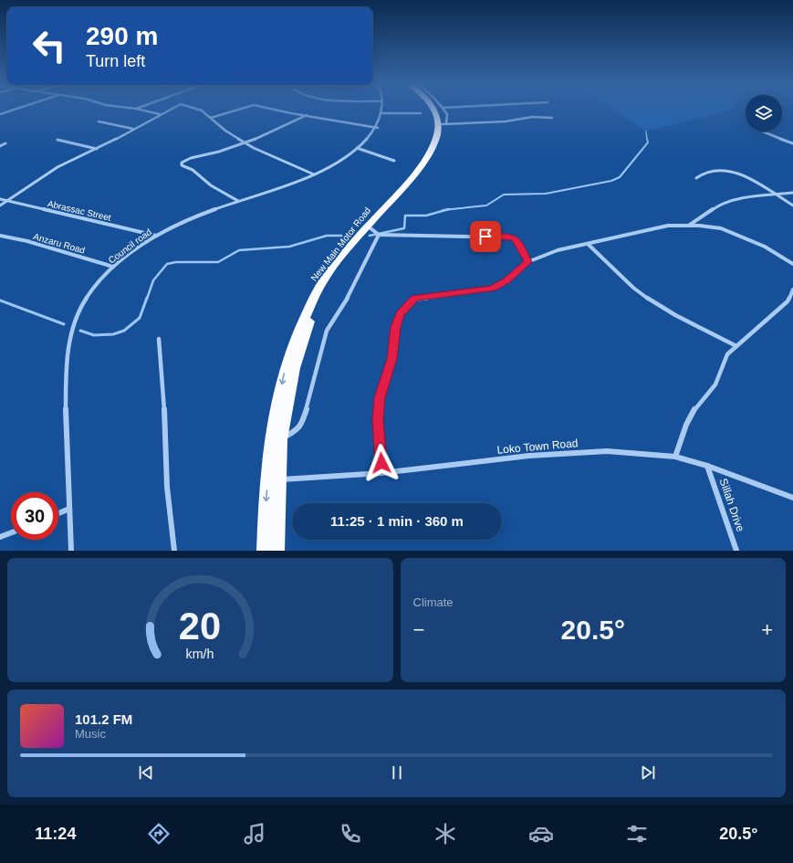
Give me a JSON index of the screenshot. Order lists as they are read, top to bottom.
{
  "streets": {
    "highway": ["New Main Motor Road"],
    "street": [
      "Abrassac Street",
      "Anzaru Road",
      "Council road",
      "Loko Town Road",
      "Sillah Drive"
    ]
  },
  "crossings": [
    ["Abrassac Street", "Council road"],
    ["Anzaru Road", "Council road"],
    ["New Main Motor Road", "Loko Town Road"],
    ["Loko Town Road", "Sillah Drive"]
  ],
  "page": {
    "turn": ["290 m", "Turn left"],
    "limit": "30",
    "trip": "11:25 · 1 min · 360 m",
    "tile": "Climate",
    "heat": ["−", "20.5°", "+"],
    "song": ["101.2 FM", "Music"],
    "tabs": ["11:24", "20.5°"],
    "gauge": ["20", "km/h"]
  }
}
